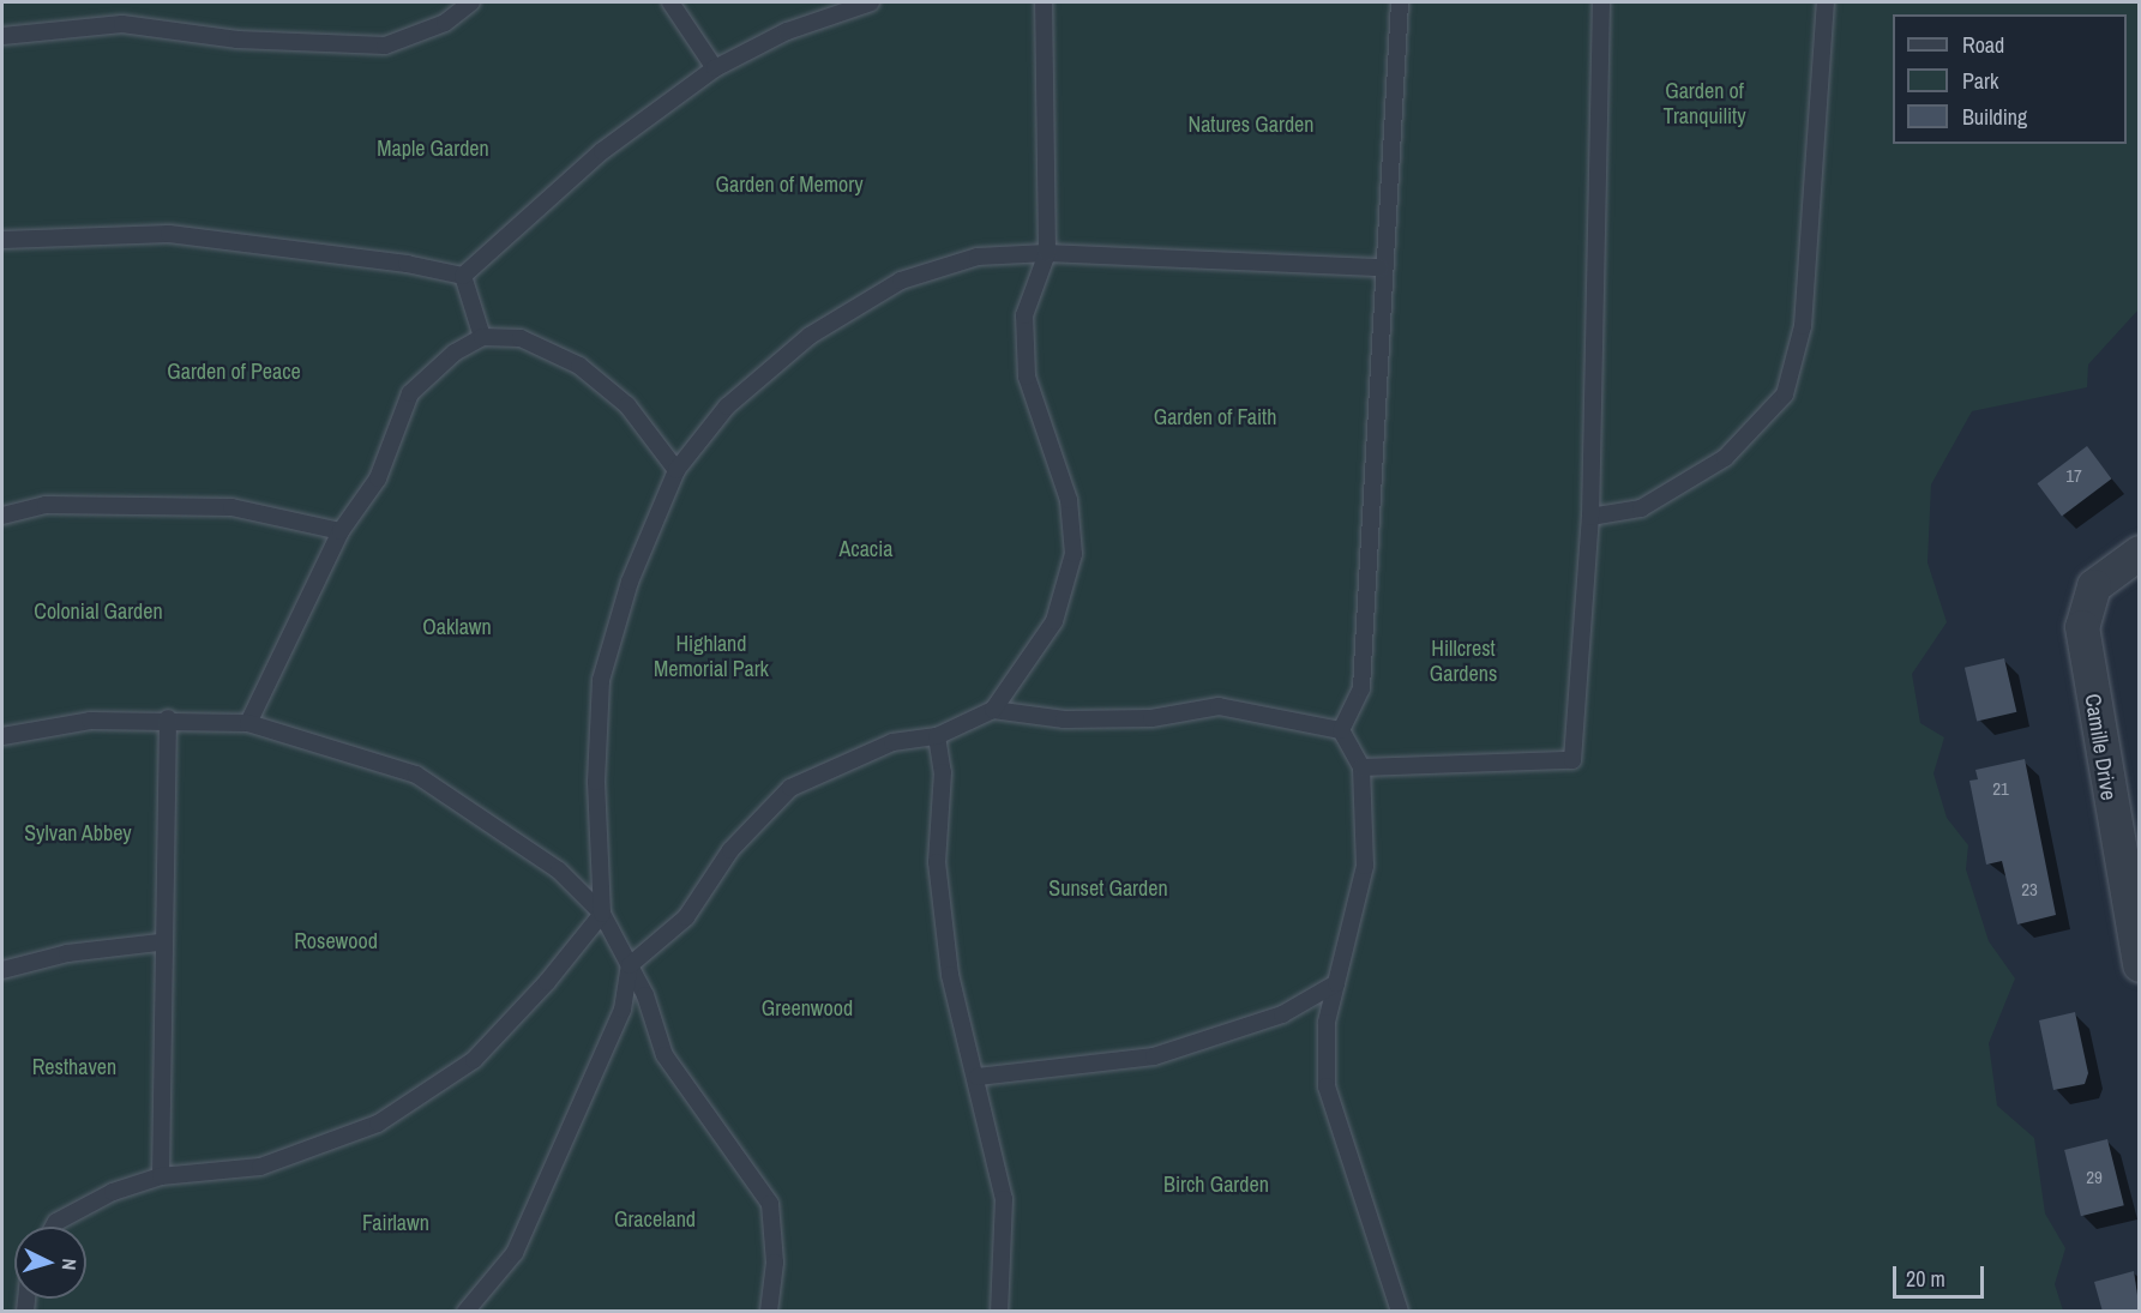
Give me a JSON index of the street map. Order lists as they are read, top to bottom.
{
  "streets": {
    "street": ["Camille Drive"]
  },
  "parks": [
    "Garden of Tranquility",
    "Natures Garden",
    "Maple Garden",
    "Garden of Memory",
    "Garden of Peace",
    "Garden of Faith",
    "Acacia",
    "Colonial Garden",
    "Oaklawn",
    "Highland Memorial Park",
    "Hillcrest Gardens",
    "Sylvan Abbey",
    "Sunset Garden",
    "Rosewood",
    "Greenwood",
    "Resthaven",
    "Birch Garden",
    "Graceland",
    "Fairlawn"
  ],
  "house_numbers": [
    "17",
    "21",
    "23",
    "29"
  ],
  "legend": ["Road", "Park", "Building"],
  "scale_bar": "20 m",
  "north": "right"
}
